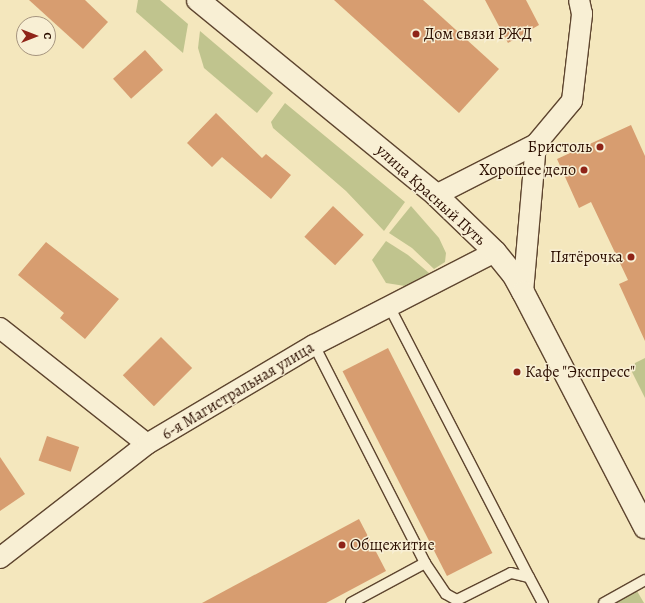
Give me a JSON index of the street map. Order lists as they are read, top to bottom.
{
  "streets": {
    "main road": ["улица Красный Путь"],
    "street": ["6-я Магистральная улица"]
  },
  "crossings": [
    ["улица Красный Путь", "6-я Магистральная улица"]
  ],
  "places": [
    "Дом связи РЖД",
    "Бристоль",
    "Хорошее дело",
    "Пятёрочка",
    "Кафе \"Экспресс\"",
    "Общежитие"
  ],
  "north": "right"
}
